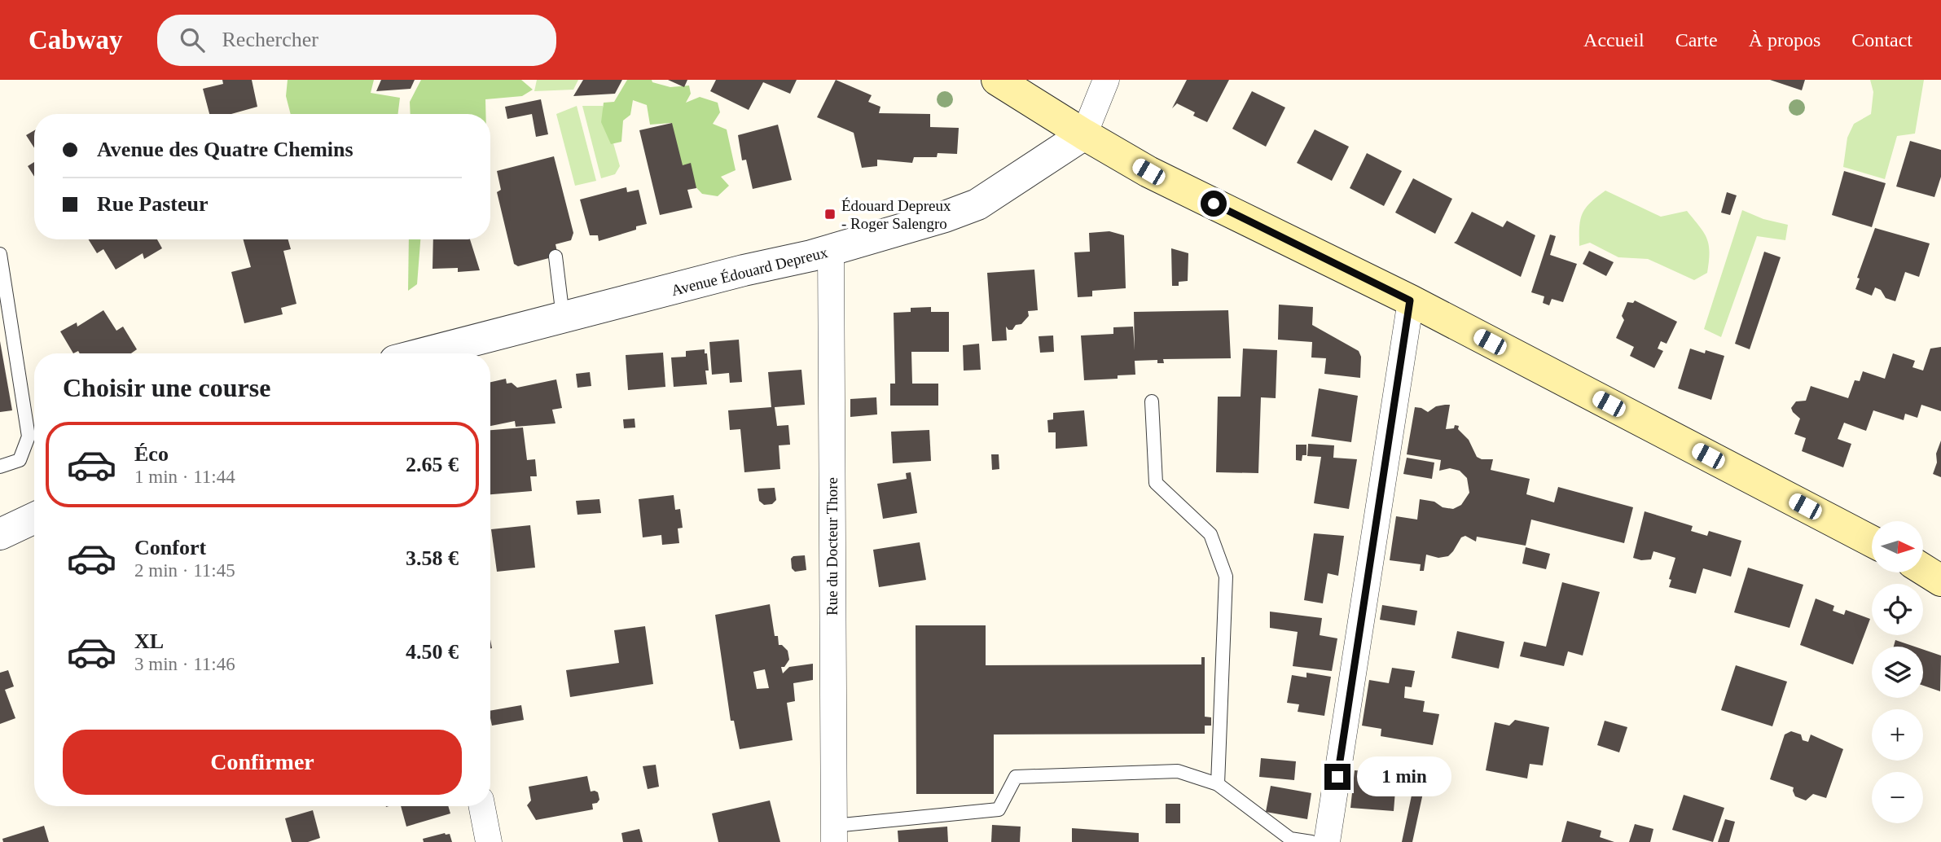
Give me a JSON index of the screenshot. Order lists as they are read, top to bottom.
{
  "streets": {
    "street": ["Avenue Édouard Depreux", "Rue du Docteur Thore"]
  },
  "crossings": [
    ["Avenue Édouard Depreux", "Rue du Docteur Thore"]
  ],
  "places": {
    "transit": ["Édouard Depreux - Roger Salengro"]
  },
  "north": "right",
  "page": {
    "header": "Cabway",
    "search": "Rechercher",
    "nav": [
      "Accueil",
      "Carte",
      "À propos",
      "Contact"
    ],
    "banner": ["Avenue des Quatre Chemins", "Rue Pasteur"],
    "heading": "Choisir une course",
    "list": [
      {
        "name": "Éco",
        "note": "1 min · 11:44",
        "value": "2.65 €"
      },
      {
        "name": "Confort",
        "note": "2 min · 11:45",
        "value": "3.58 €"
      },
      {
        "name": "XL",
        "note": "3 min · 11:46",
        "value": "4.50 €"
      }
    ],
    "map_buttons": ["+", "−"],
    "buttons": "Confirmer",
    "bubble": "1 min"
  }
}
